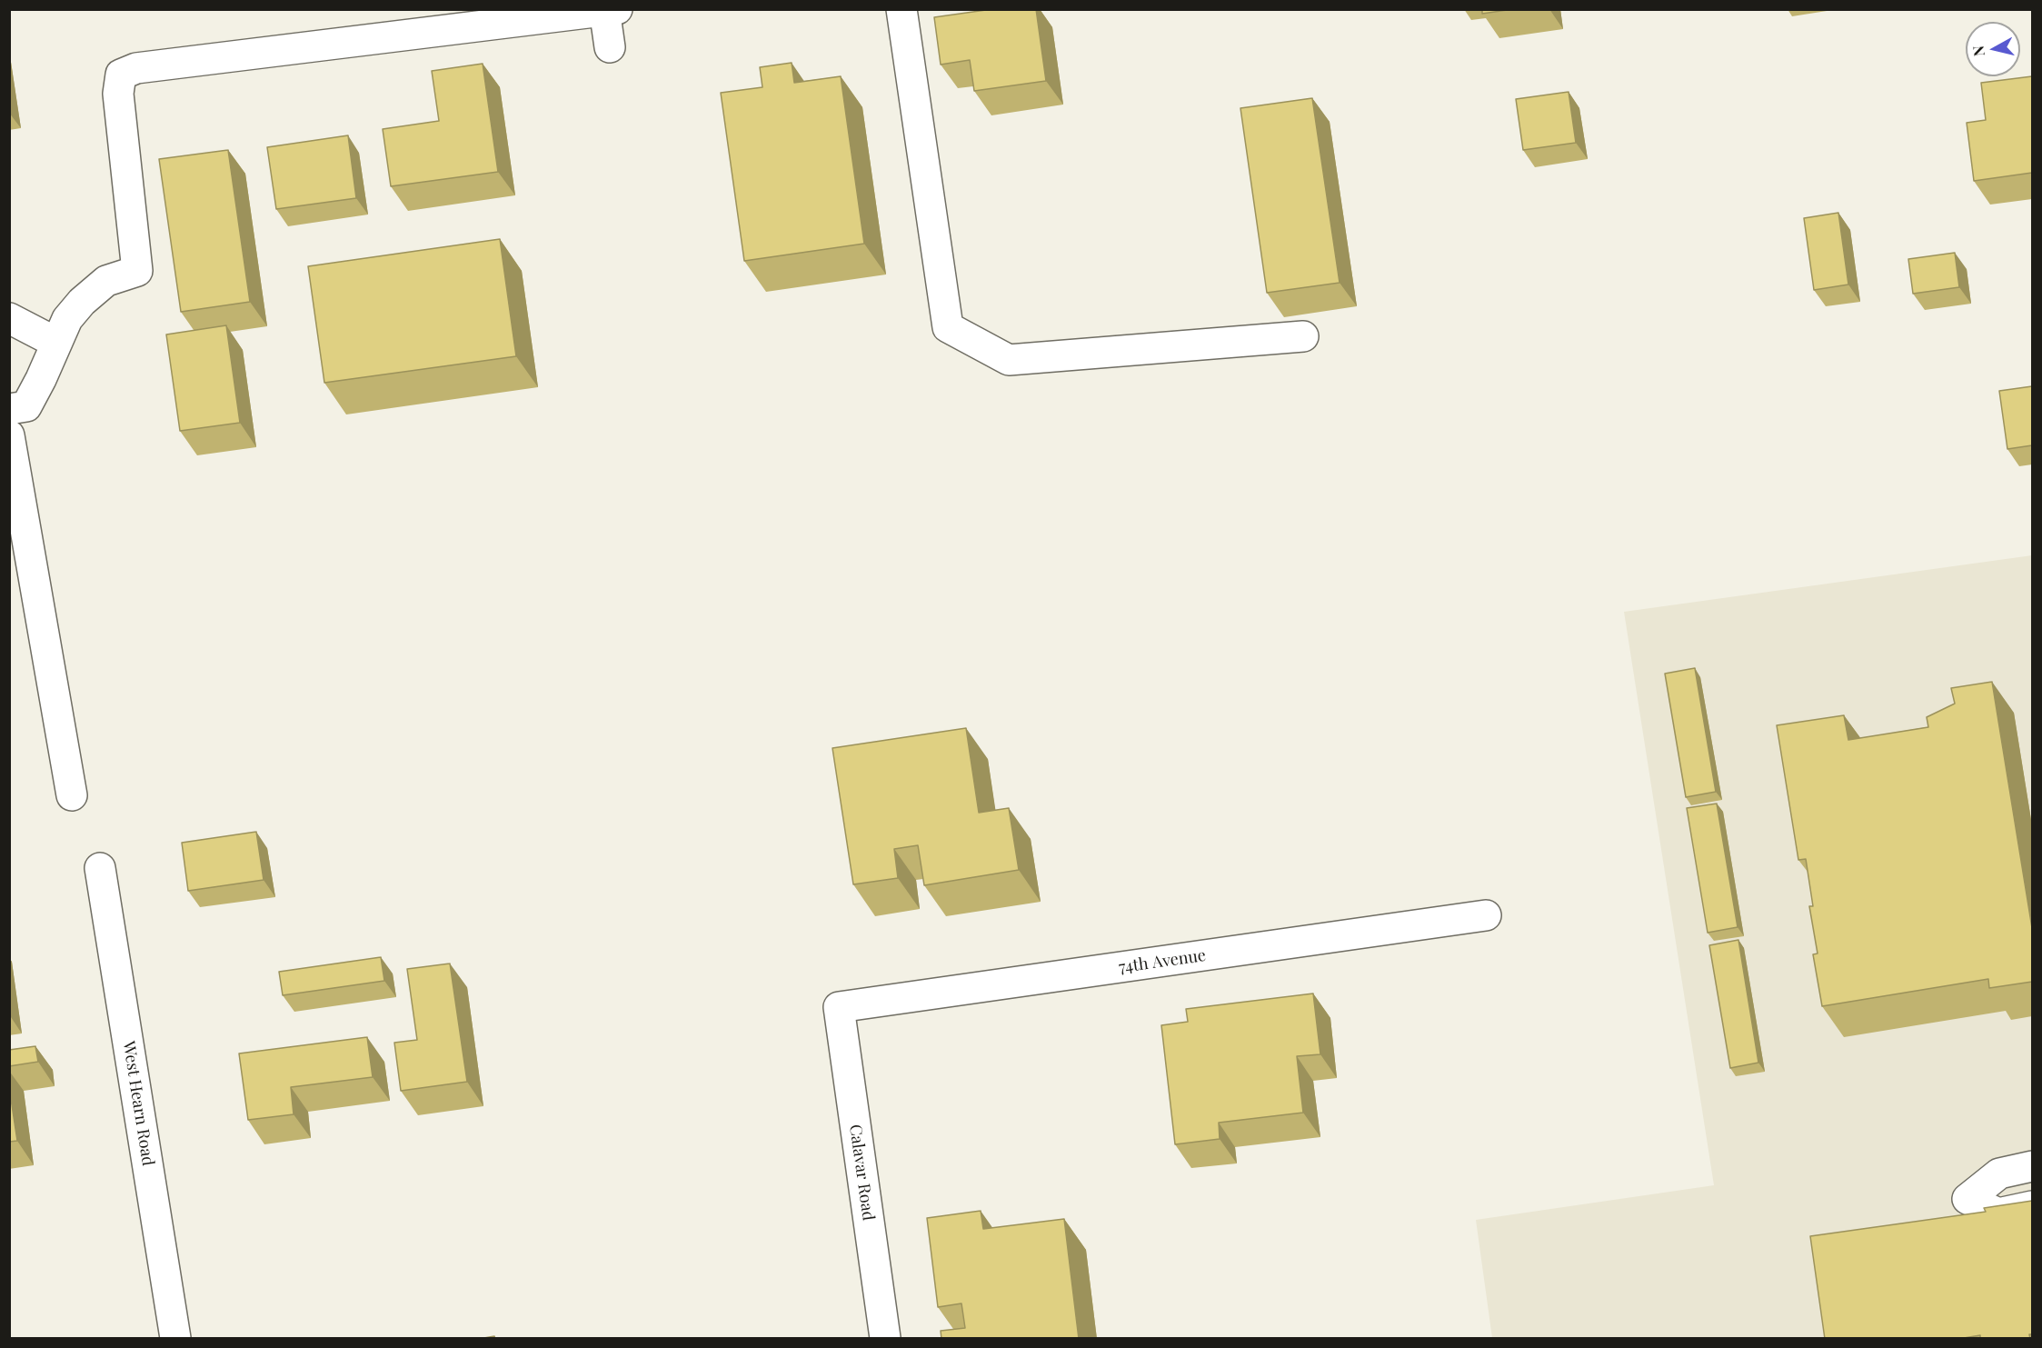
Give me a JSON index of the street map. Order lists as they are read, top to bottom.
{
  "streets": {
    "street": ["74th Avenue", "West Hearn Road", "Calavar Road"]
  },
  "crossings": [
    ["74th Avenue", "Calavar Road"]
  ],
  "north": "left"
}
